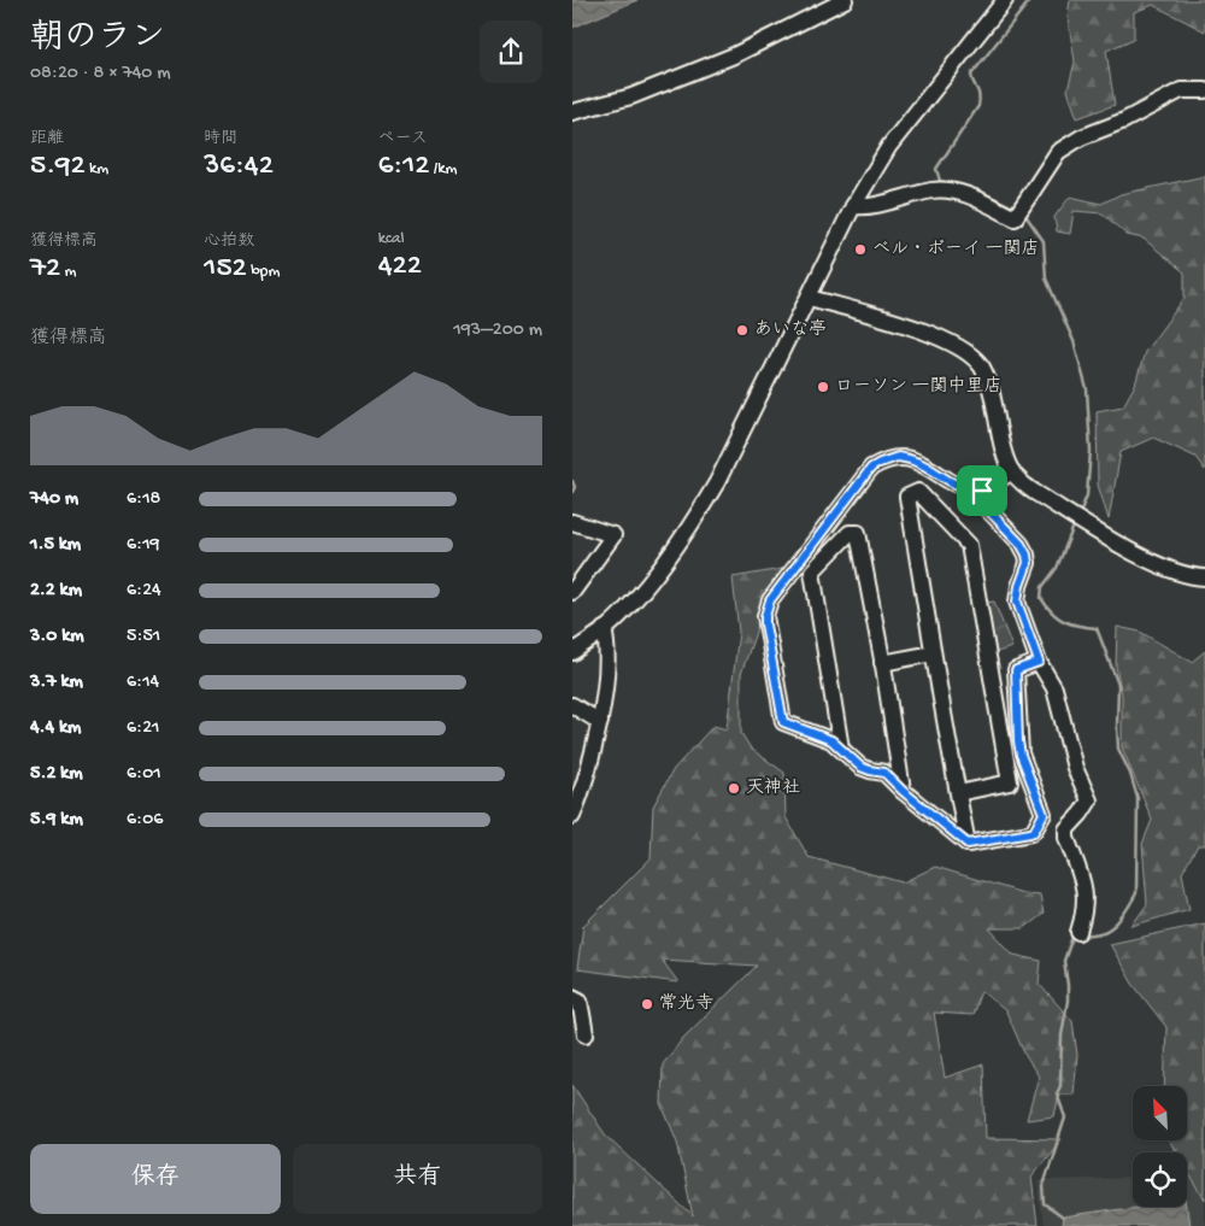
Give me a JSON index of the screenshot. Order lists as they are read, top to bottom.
{
  "places": [
    "ベル・ボーイ 一関店",
    "あいな亭",
    "ローソン 一関中里店",
    "天神社",
    "常光寺"
  ],
  "north": "top left",
  "page": {
    "heading": ["朝のラン", "08:20 · 8 × 740 m"],
    "stats": [
      ["距離", "5.92 km"],
      ["時間", "36:42"],
      ["ペース", "6:12 /km"],
      ["獲得標高", "72 m"],
      ["心拍数", "152 bpm"],
      ["kcal", "422"]
    ],
    "chart": ["獲得標高", "193–200 m"],
    "list": [
      {
        "name": "740 m",
        "note": "6:18"
      },
      {
        "name": "1.5 km",
        "note": "6:19"
      },
      {
        "name": "2.2 km",
        "note": "6:24"
      },
      {
        "name": "3.0 km",
        "note": "5:51"
      },
      {
        "name": "3.7 km",
        "note": "6:14"
      },
      {
        "name": "4.4 km",
        "note": "6:21"
      },
      {
        "name": "5.2 km",
        "note": "6:01"
      },
      {
        "name": "5.9 km",
        "note": "6:06"
      }
    ],
    "buttons": ["保存", "共有"]
  }
}
